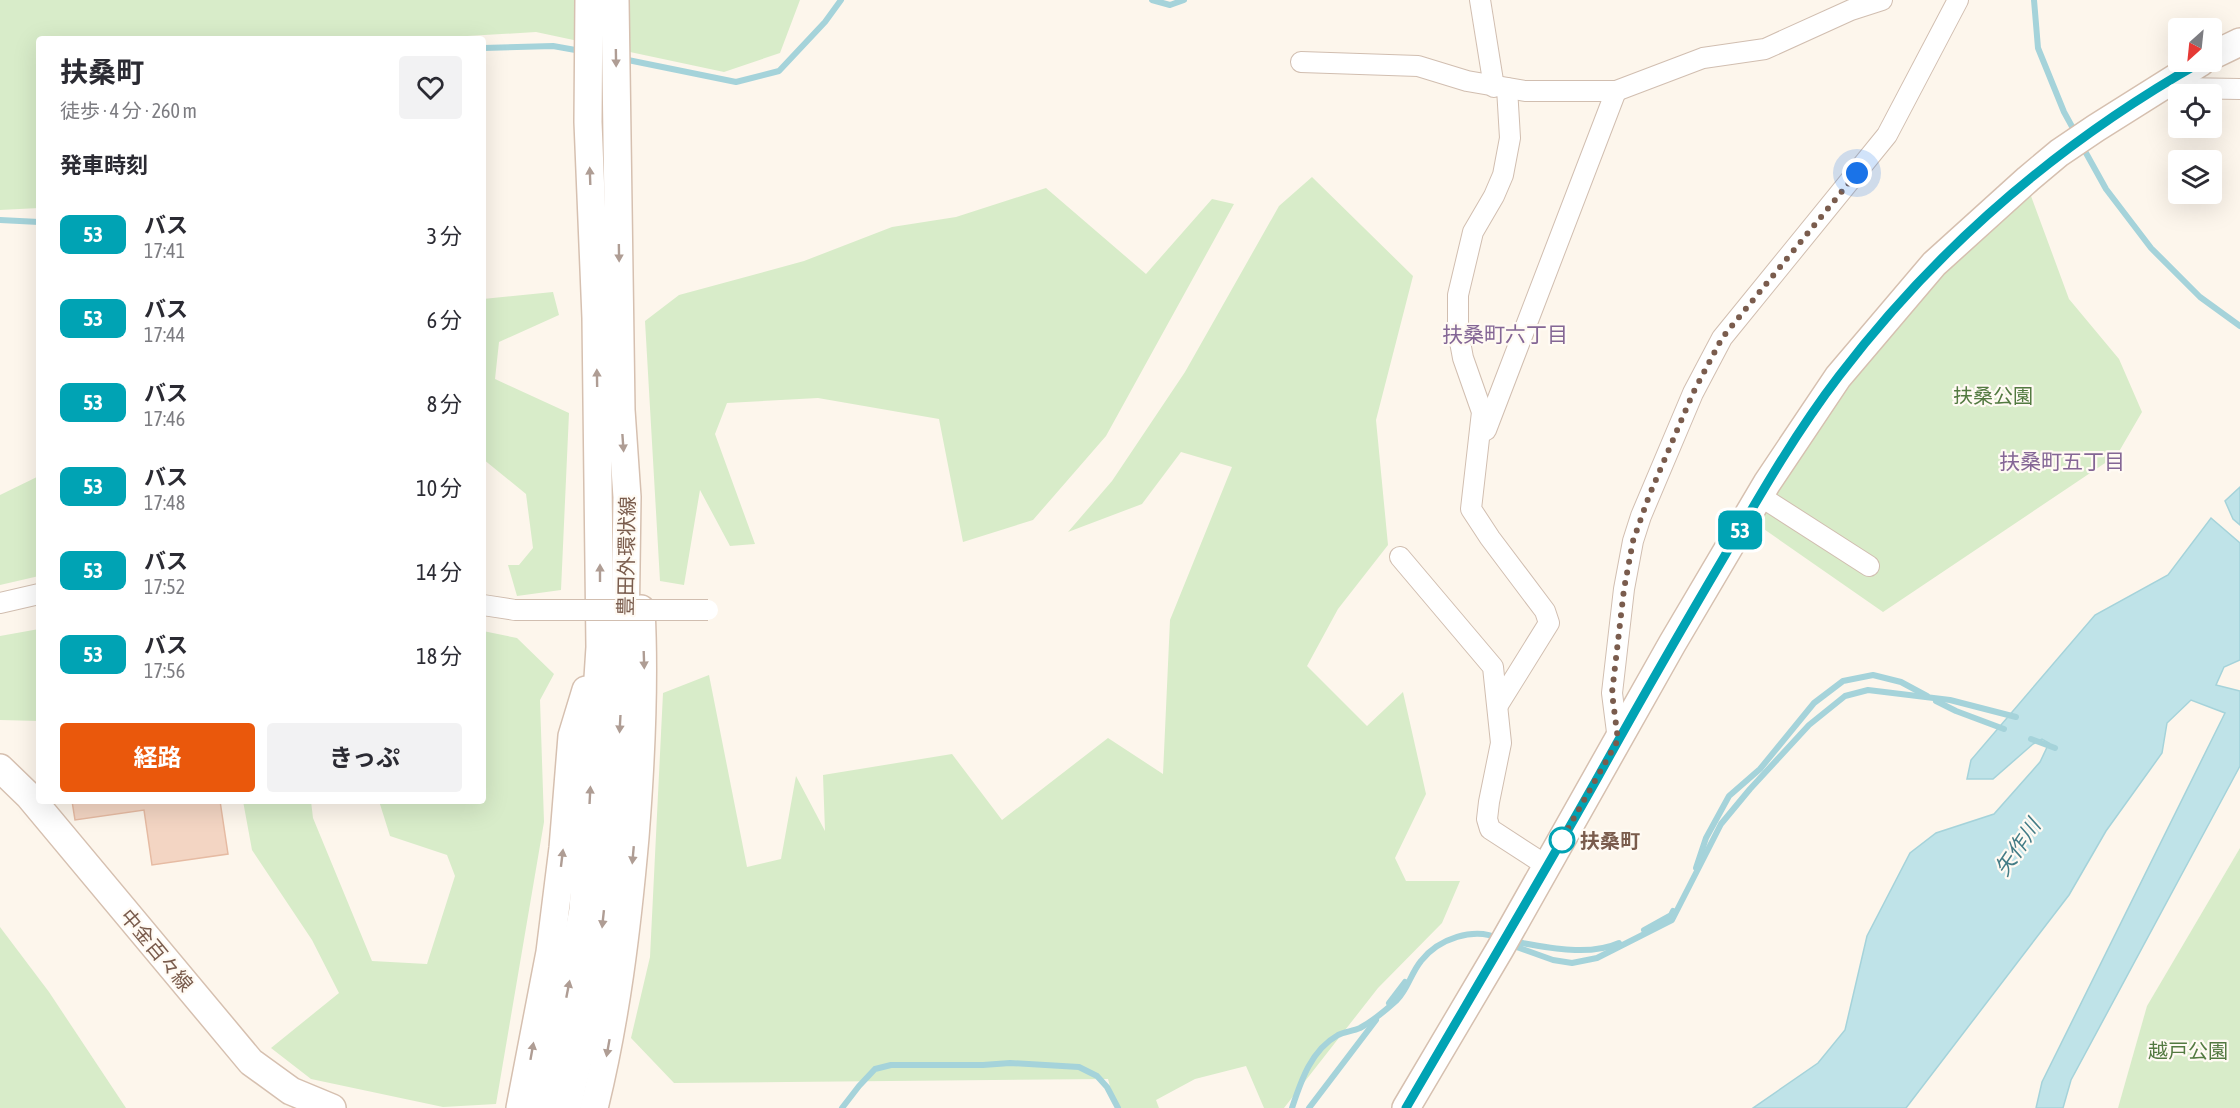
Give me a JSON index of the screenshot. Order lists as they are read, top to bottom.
{
  "streets": {
    "street": ["豊田外環状線", "中金百々線"]
  },
  "districts": ["扶桑町六丁目", "扶桑町五丁目"],
  "water": ["矢作川"],
  "parks": ["扶桑公園", "越戸公園"],
  "places": ["扶桑町"],
  "lines": ["bus line 53"],
  "north": "bottom left",
  "page": {
    "on_map": "53",
    "heading": [
      ["扶桑町", "徒歩 · 4 分 · 260 m"],
      "発車時刻"
    ],
    "list": [
      {
        "mark": "53",
        "name": "バス",
        "note": "17:41",
        "value": "3 分"
      },
      {
        "mark": "53",
        "name": "バス",
        "note": "17:44",
        "value": "6 分"
      },
      {
        "mark": "53",
        "name": "バス",
        "note": "17:46",
        "value": "8 分"
      },
      {
        "mark": "53",
        "name": "バス",
        "note": "17:48",
        "value": "10 分"
      },
      {
        "mark": "53",
        "name": "バス",
        "note": "17:52",
        "value": "14 分"
      },
      {
        "mark": "53",
        "name": "バス",
        "note": "17:56",
        "value": "18 分"
      }
    ],
    "buttons": ["経路", "きっぷ"]
  }
}
